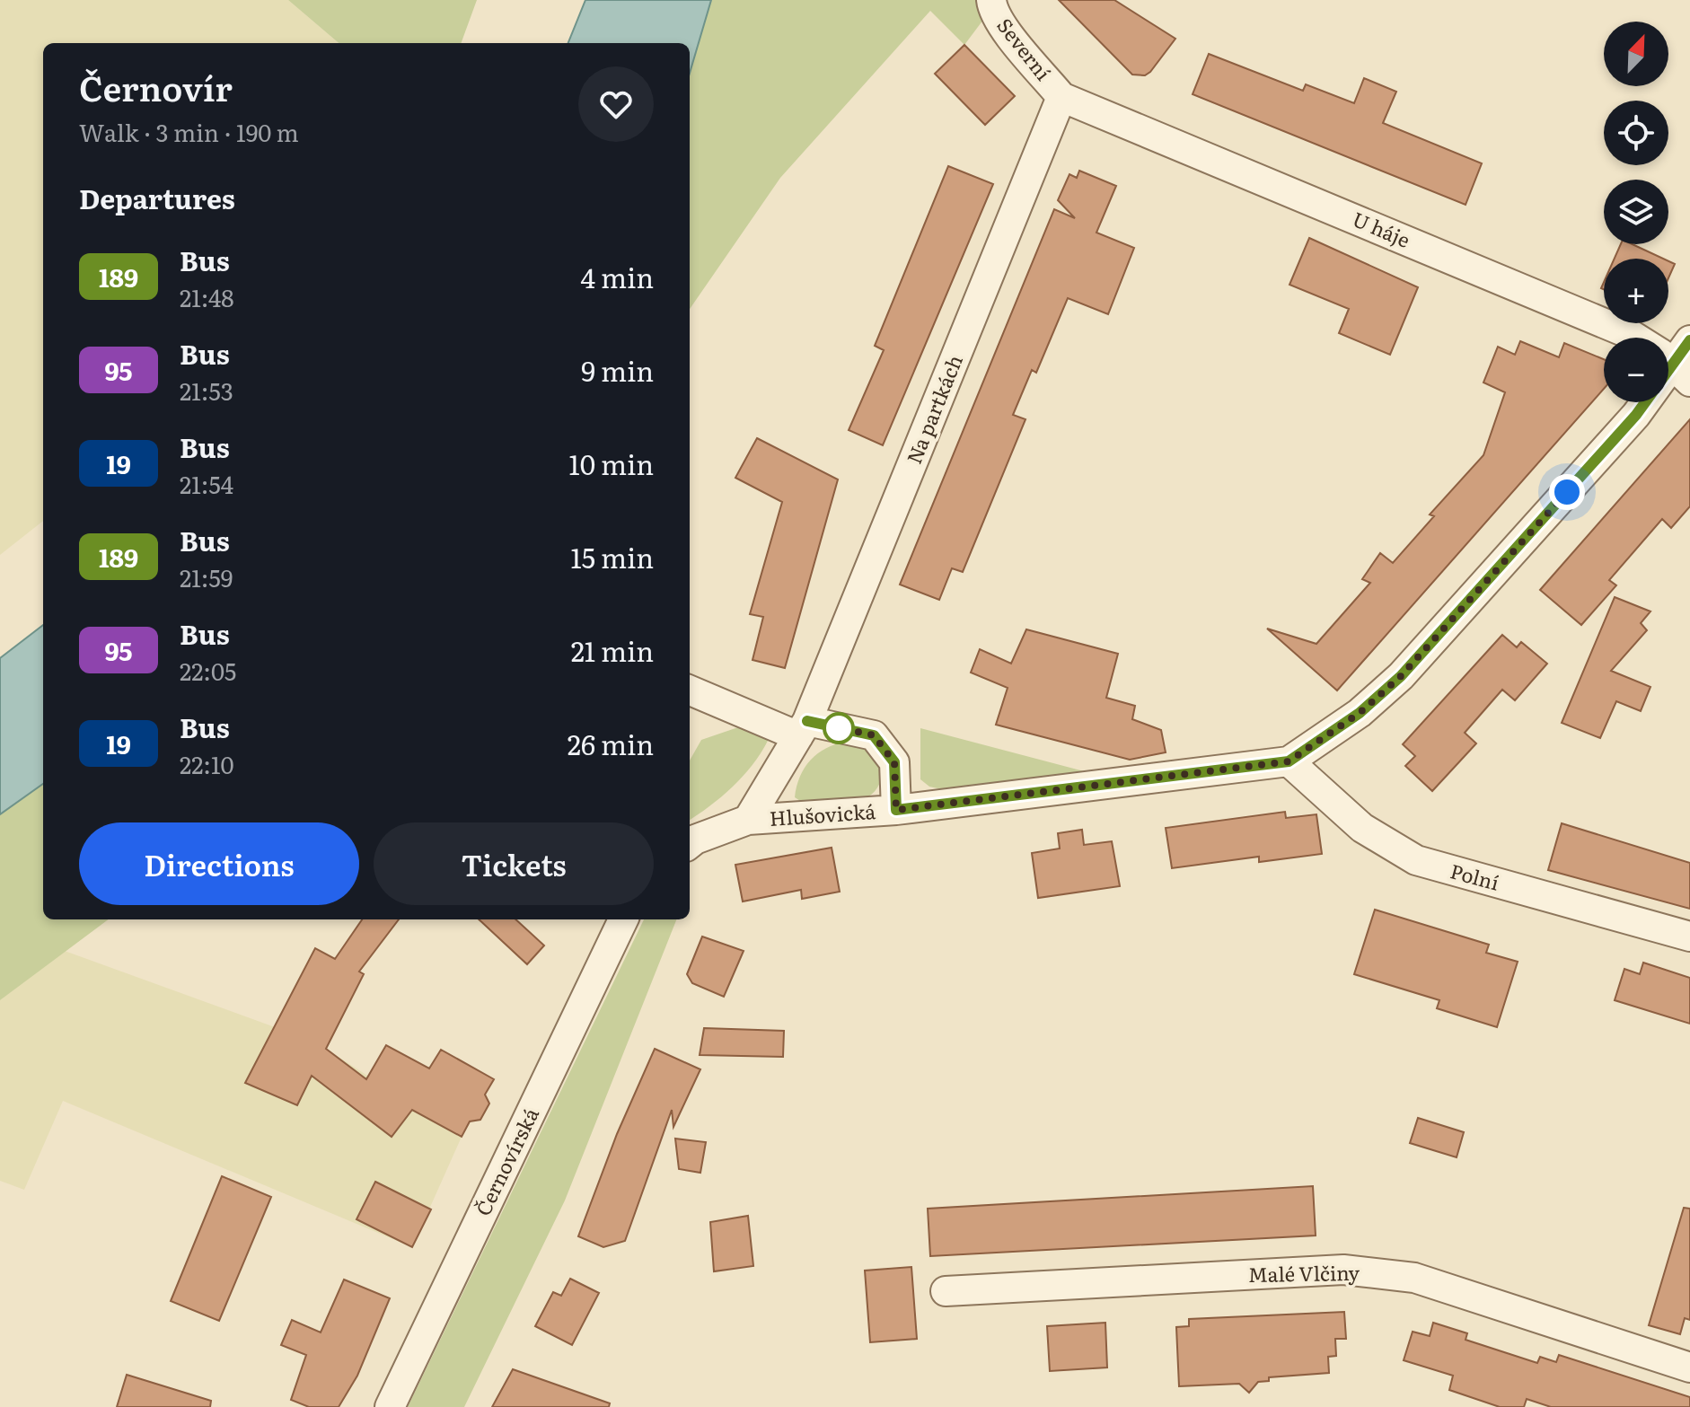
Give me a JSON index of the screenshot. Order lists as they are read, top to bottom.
{
  "streets": {
    "street": [
      "Severní",
      "U háje",
      "Na partkách",
      "Hlušovická",
      "Polní",
      "Černovírská",
      "Malé Vlčiny"
    ]
  },
  "crossings": [
    ["Severní", "U háje"],
    ["Severní", "Na partkách"],
    ["U háje", "Na partkách"],
    ["U háje", "Hlušovická"],
    ["Na partkách", "Hlušovická"],
    ["Hlušovická", "Polní"]
  ],
  "lines": ["bus line 189"],
  "north": "top right",
  "page": {
    "map_buttons": ["+", "−"],
    "heading": [
      ["Černovír", "Walk · 3 min · 190 m"],
      "Departures"
    ],
    "list": [
      {
        "mark": "189",
        "name": "Bus",
        "note": "21:48",
        "value": "4 min"
      },
      {
        "mark": "95",
        "name": "Bus",
        "note": "21:53",
        "value": "9 min"
      },
      {
        "mark": "19",
        "name": "Bus",
        "note": "21:54",
        "value": "10 min"
      },
      {
        "mark": "189",
        "name": "Bus",
        "note": "21:59",
        "value": "15 min"
      },
      {
        "mark": "95",
        "name": "Bus",
        "note": "22:05",
        "value": "21 min"
      },
      {
        "mark": "19",
        "name": "Bus",
        "note": "22:10",
        "value": "26 min"
      }
    ],
    "buttons": ["Directions", "Tickets"]
  }
}
